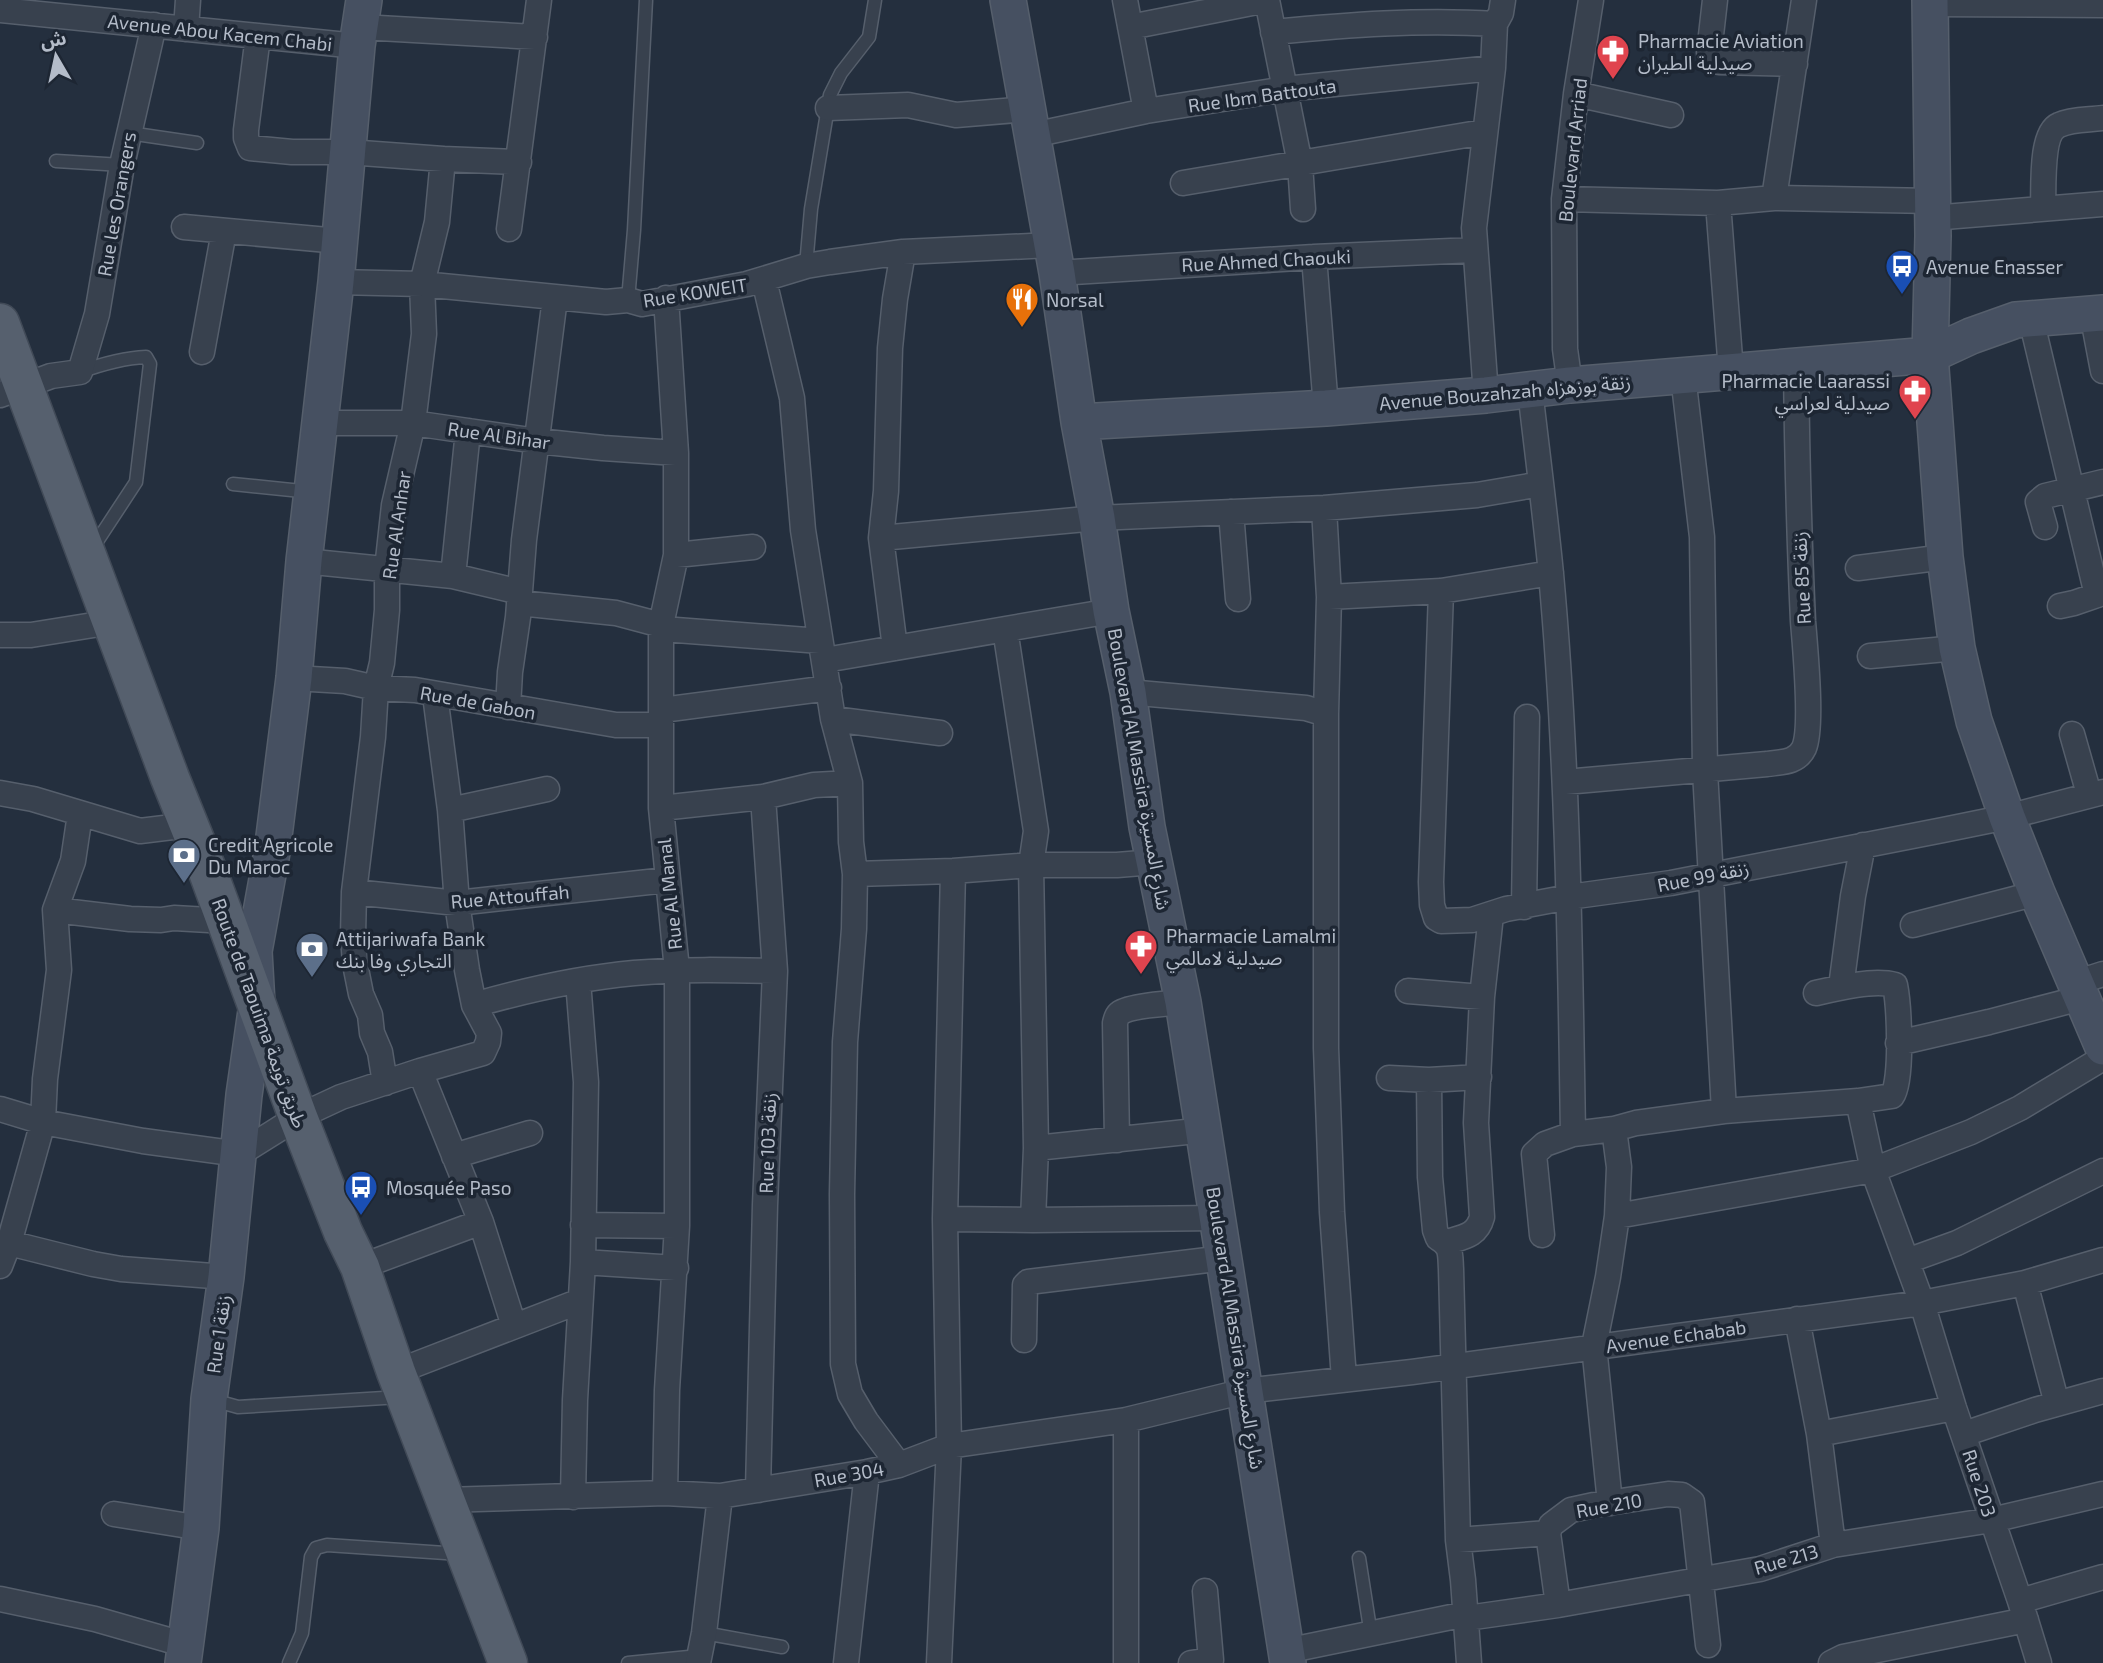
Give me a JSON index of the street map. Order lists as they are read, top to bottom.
{
  "streets": {
    "main road": ["Route de Taouima طريق تويمة"],
    "street": [
      "Avenue Abou Kacem Chabi",
      "Rue Ibm Battouta",
      "Boulevard Arriad",
      "Rue les Orangers",
      "Rue Ahmed Chaouki",
      "Rue KOWEIT",
      "Avenue Bouzahzah زنقة بوزهزاه",
      "Rue Al Bihar",
      "Rue Al Anhar",
      "Rue 85 زنقة",
      "Rue de Gabon",
      "Boulevard Al Massira شارع المسيرة",
      "Rue 99 زنقة",
      "Rue Al Manal",
      "Rue Attouffah",
      "Rue 103 زنقة",
      "Rue 1 زنقة",
      "Avenue Echabab",
      "Rue 304",
      "Rue 203",
      "Rue 210",
      "Rue 213"
    ]
  },
  "crossings": [
    ["Avenue Abou Kacem Chabi", "Rue les Orangers"],
    ["Avenue Abou Kacem Chabi", "Rue 1 زنقة"],
    ["Rue Ibm Battouta", "Boulevard Al Massira شارع المسيرة"],
    ["Boulevard Arriad", "Avenue Bouzahzah زنقة بوزهزاه"],
    ["Rue Ahmed Chaouki", "Rue KOWEIT"],
    ["Rue Ahmed Chaouki", "Boulevard Al Massira شارع المسيرة"],
    ["Rue KOWEIT", "Rue Al Anhar"],
    ["Rue KOWEIT", "Boulevard Al Massira شارع المسيرة"],
    ["Rue KOWEIT", "Rue Al Manal"],
    ["Rue KOWEIT", "Rue 1 زنقة"],
    ["Avenue Bouzahzah زنقة بوزهزاه", "Rue 85 زنقة"],
    ["Avenue Bouzahzah زنقة بوزهزاه", "Boulevard Al Massira شارع المسيرة"],
    ["Rue Al Bihar", "Rue Al Anhar"],
    ["Rue Al Bihar", "Rue Al Manal"],
    ["Rue Al Bihar", "Rue 1 زنقة"],
    ["Rue Al Anhar", "Rue de Gabon"],
    ["Rue Al Anhar", "Rue Attouffah"],
    ["Rue de Gabon", "Rue Al Manal"],
    ["Rue de Gabon", "Rue 1 زنقة"],
    ["Boulevard Al Massira شارع المسيرة", "Avenue Echabab"],
    ["Boulevard Al Massira شارع المسيرة", "Rue 304"],
    ["Boulevard Al Massira شارع المسيرة", "Rue 213"],
    ["Rue Al Manal", "Rue Attouffah"],
    ["Rue Al Manal", "Rue 304"],
    ["Route de Taouima طريق تويمة", "Rue 1 زنقة"],
    ["Route de Taouima طريق تويمة", "Rue 304"],
    ["Rue 103 زنقة", "Rue 304"],
    ["Avenue Echabab", "Rue 304"],
    ["Avenue Echabab", "Rue 203"],
    ["Rue 203", "Rue 213"],
    ["Rue 210", "Rue 213"]
  ],
  "places": {
    "pharmacy": ["Pharmacie Aviation صيدلية الطيران", "Pharmacie Laarassi صيدلية لعراسي", "Pharmacie Lamalmi صيدلية لامالمي"],
    "bus stop": ["Avenue Enasser", "Mosquée Paso"],
    "restaurant": ["Norsal"],
    "bank": ["Credit Agricole Du Maroc", "Attijariwafa Bank التجاري وفا بنك"]
  },
  "north": "top"
}
